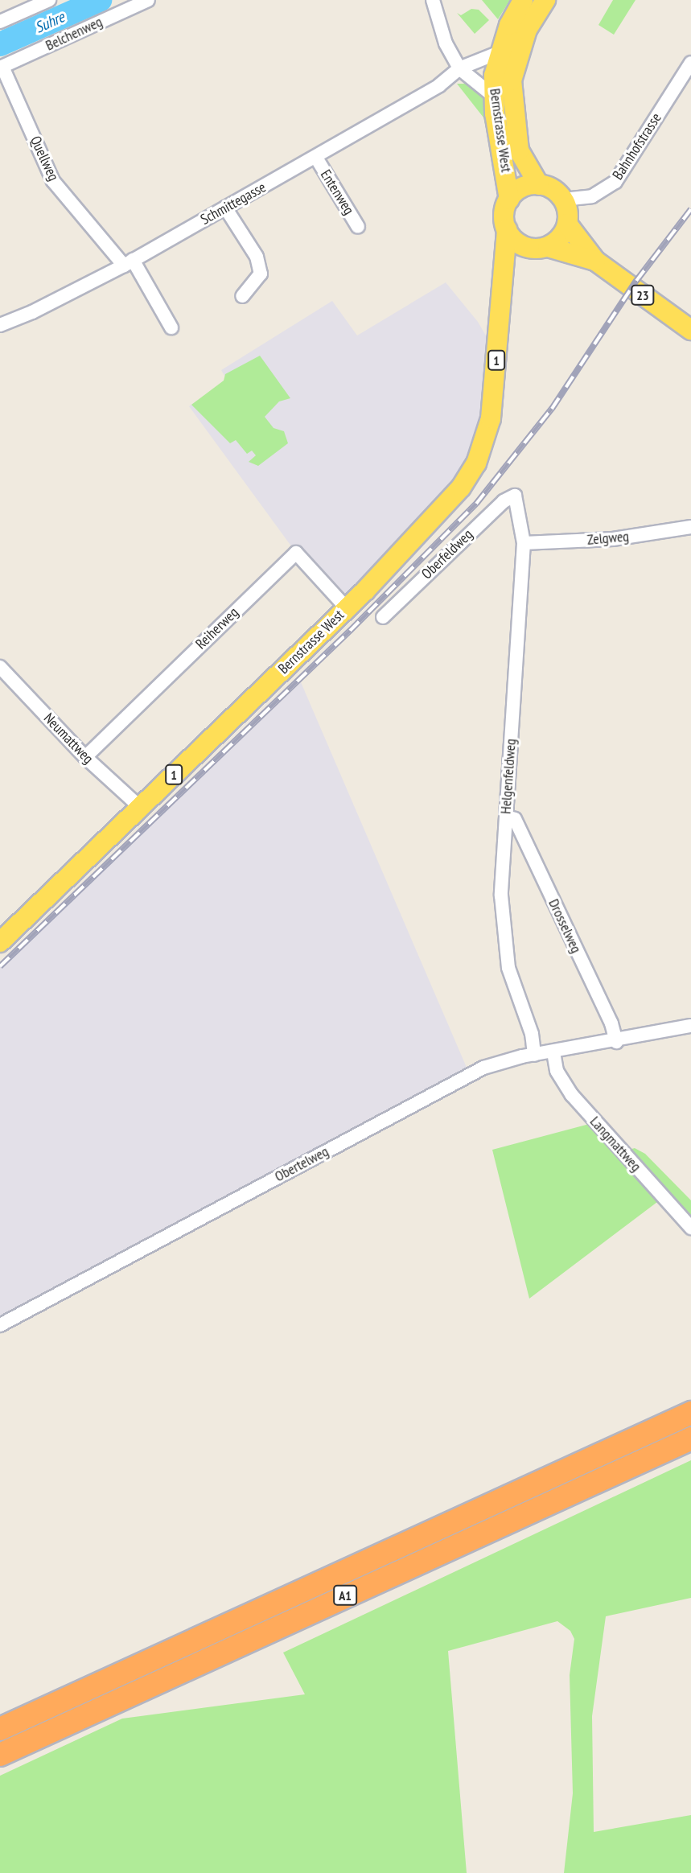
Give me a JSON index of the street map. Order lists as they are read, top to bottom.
{
  "streets": {
    "highway": ["A1"],
    "main road": ["Bernstrasse West", "23", "1"],
    "street": [
      "Belchenweg",
      "Bahnhofstrasse",
      "Quellweg",
      "Entenweg",
      "Schmittegasse",
      "Zelgweg",
      "Oberfeldweg",
      "Reiherweg",
      "Neumattweg",
      "Helgenfeldweg",
      "Drosselweg",
      "Langmattweg",
      "Obertelweg"
    ]
  },
  "crossings": [
    ["Belchenweg", "Quellweg"],
    ["Bernstrasse West", "Bahnhofstrasse"],
    ["Bernstrasse West", "Schmittegasse"],
    ["Bernstrasse West", "23"],
    ["Bernstrasse West", "1"],
    ["Bernstrasse West", "Reiherweg"],
    ["Bernstrasse West", "Neumattweg"],
    ["Bahnhofstrasse", "23"],
    ["Bahnhofstrasse", "1"],
    ["Quellweg", "Schmittegasse"],
    ["Entenweg", "Schmittegasse"],
    ["23", "1"],
    ["Zelgweg", "Helgenfeldweg"],
    ["Oberfeldweg", "Helgenfeldweg"],
    ["Reiherweg", "Neumattweg"],
    ["Helgenfeldweg", "Drosselweg"],
    ["Helgenfeldweg", "Obertelweg"],
    ["Drosselweg", "Obertelweg"],
    ["Langmattweg", "Obertelweg"]
  ],
  "water": ["Suhre"]
}
